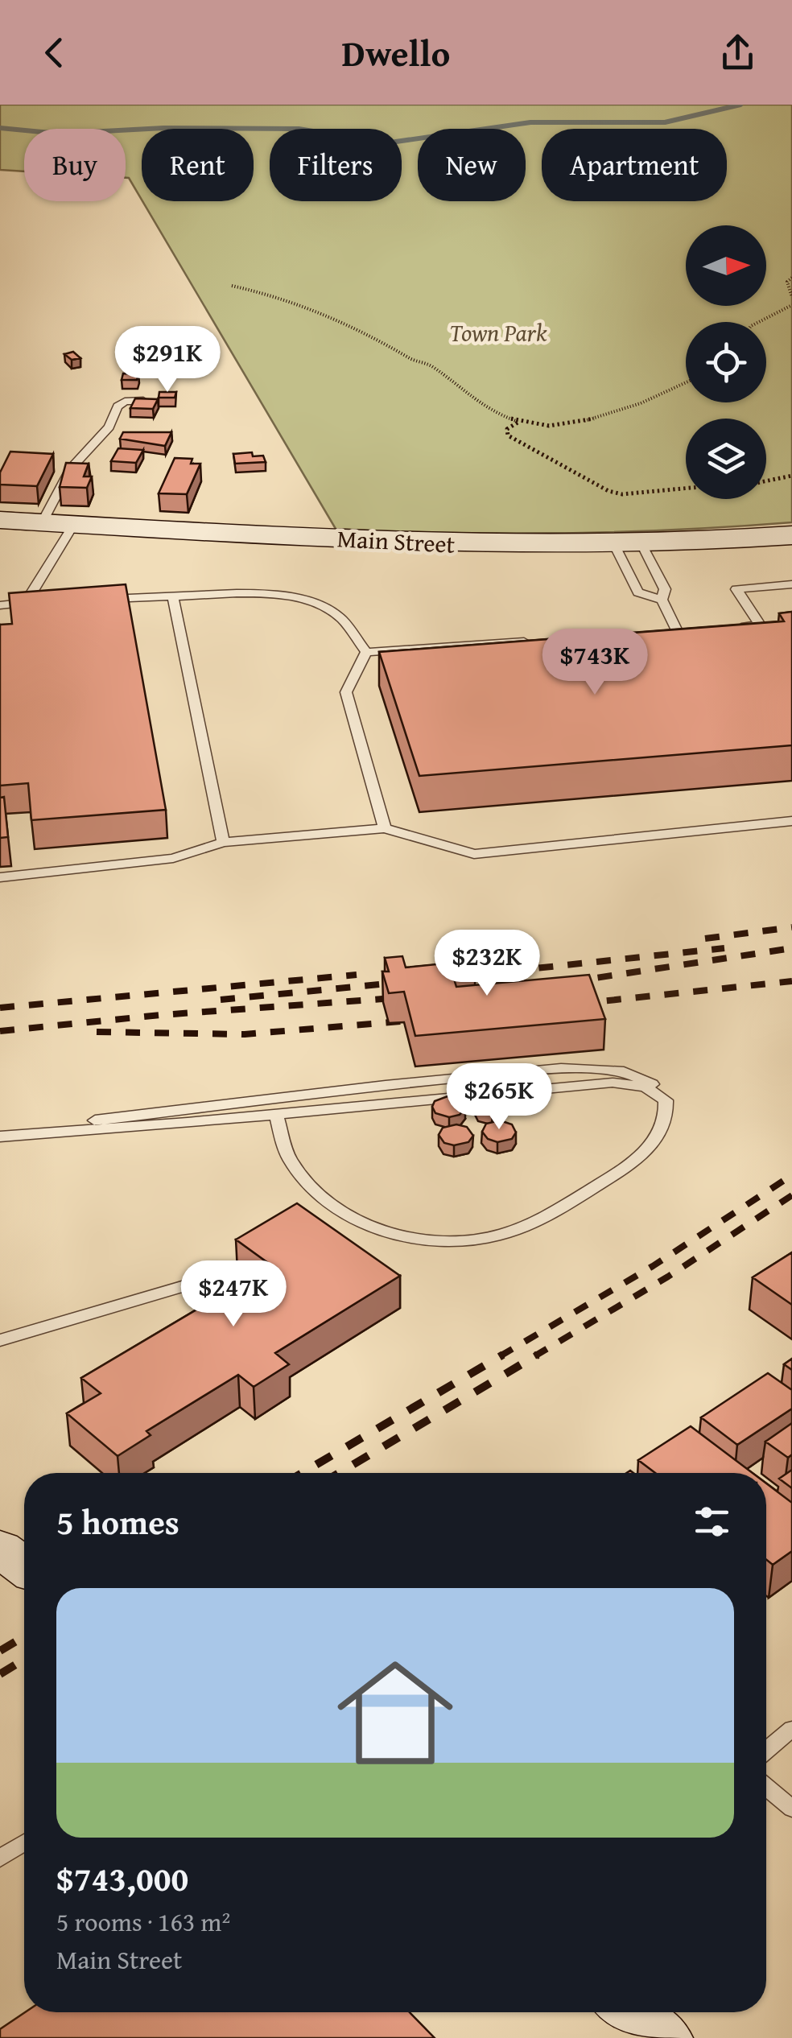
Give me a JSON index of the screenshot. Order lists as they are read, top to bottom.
{
  "streets": {
    "main road": ["Main Street"]
  },
  "parks": ["Town Park"],
  "north": "right",
  "page": {
    "header": "Dwello",
    "chip": [
      "Buy",
      "Rent",
      "Filters",
      "New",
      "Apartment"
    ],
    "price": [
      "$291K",
      "$743K",
      "$232K",
      "$265K",
      "$247K"
    ],
    "heading": "5 homes",
    "list": [
      {
        "name": "$743,000",
        "note": "5 rooms · 163 m² · Main Street"
      }
    ]
  }
}
